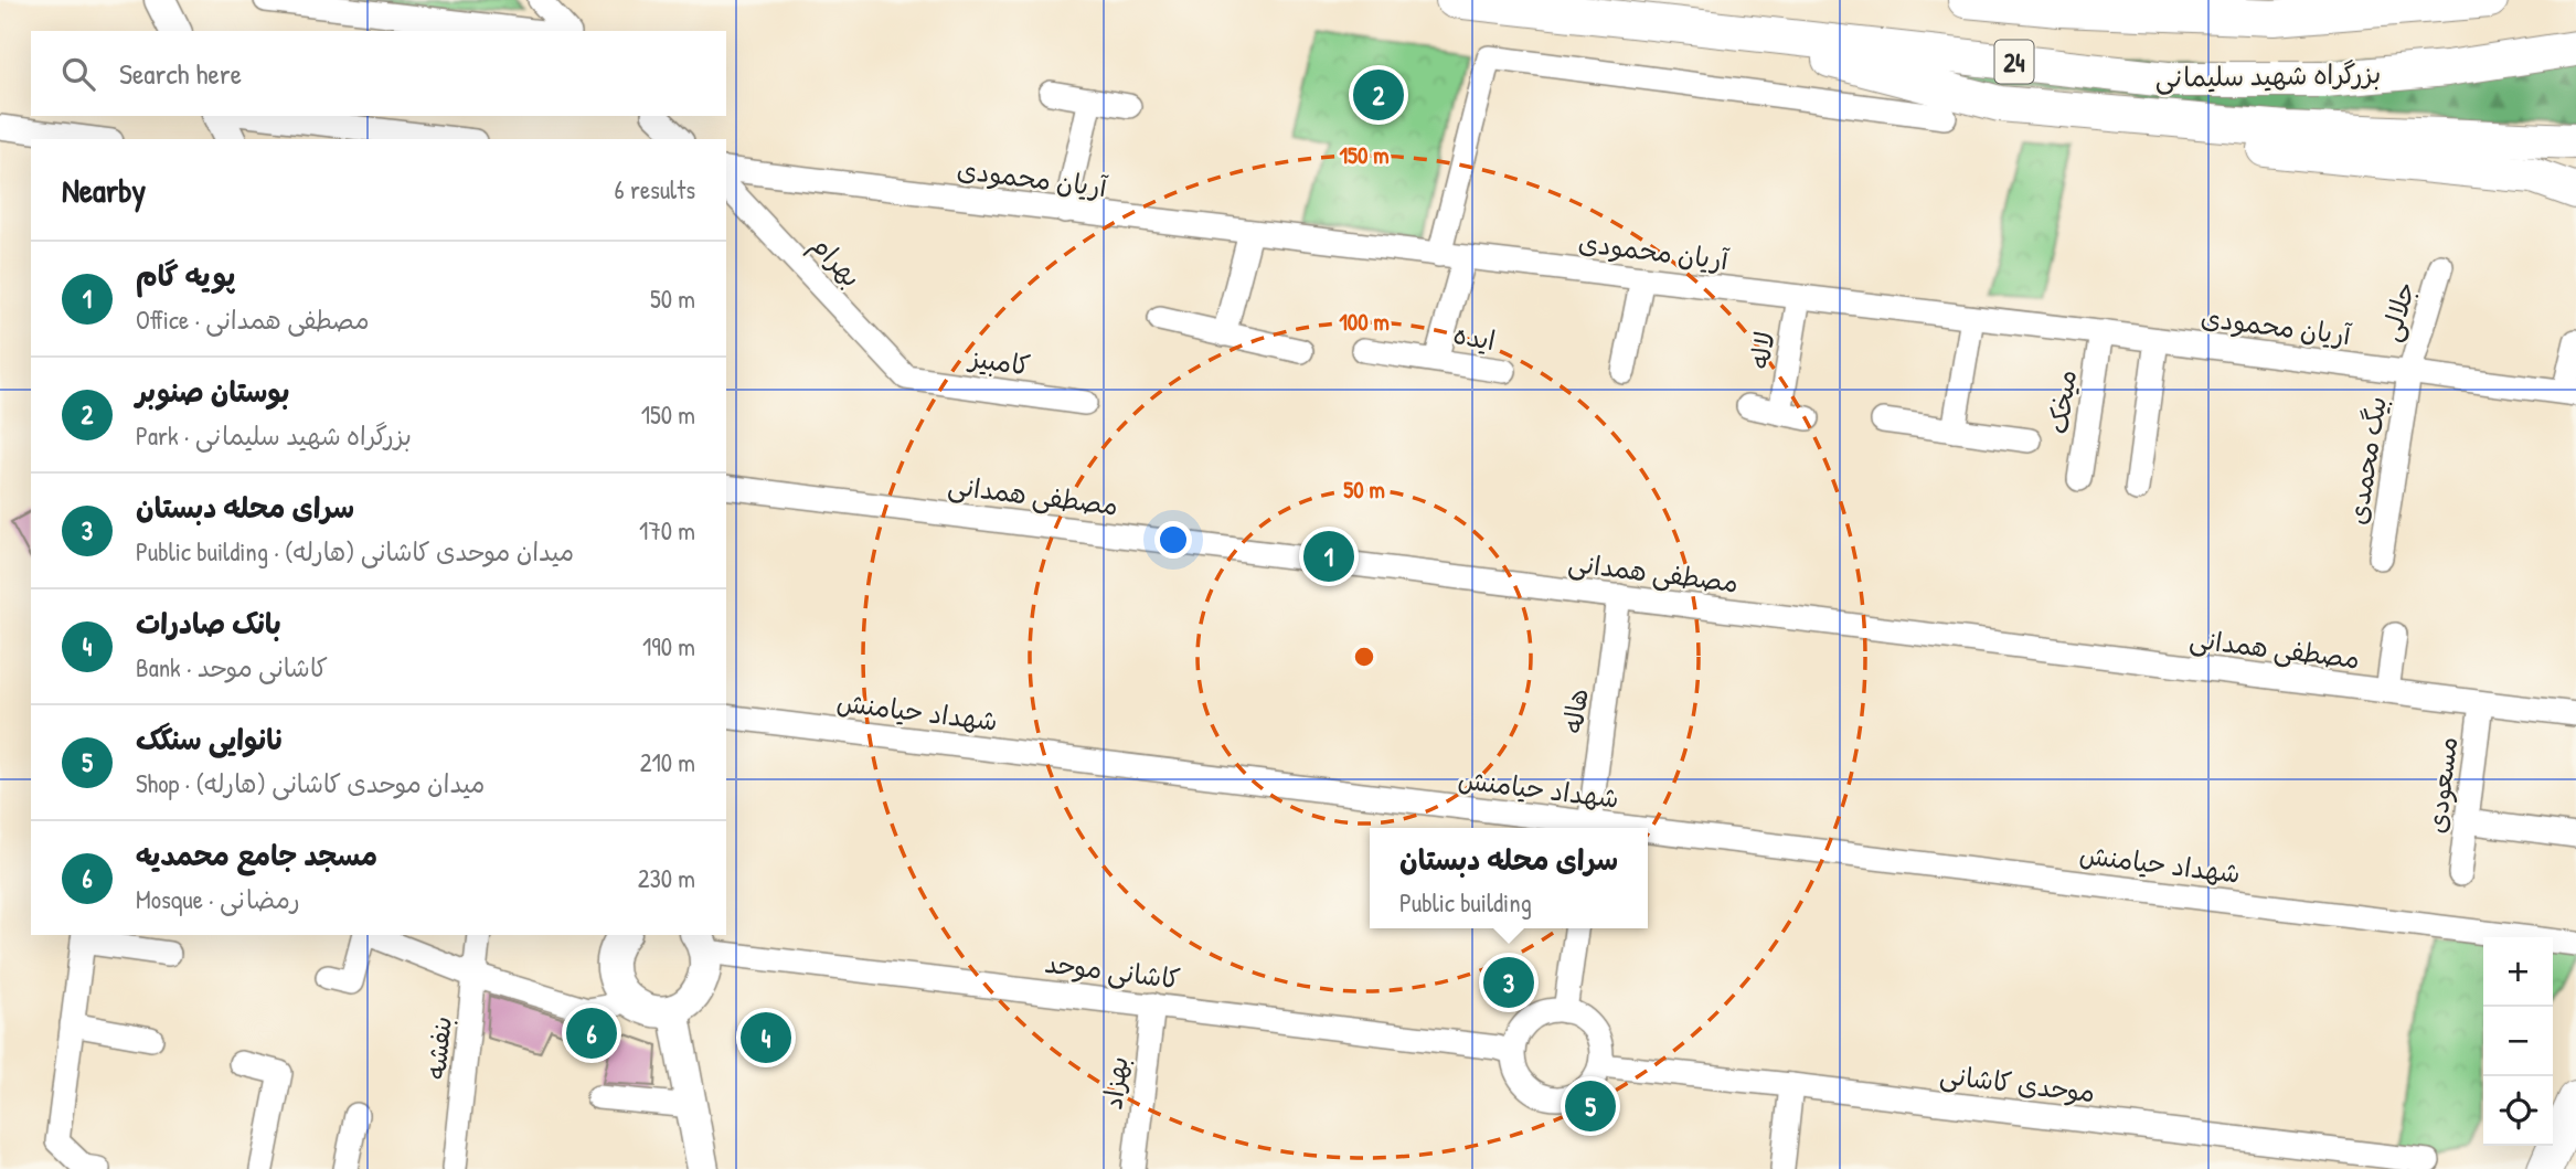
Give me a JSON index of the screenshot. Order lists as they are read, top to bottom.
{
  "streets": {
    "highway": ["24", "بزرگراه شهید سلیمانی"],
    "street": [
      "آریان محمودی",
      "بهرام",
      "جلالی",
      "ایده",
      "لاله",
      "کامبیز",
      "میخک",
      "بیگ محمدی",
      "مصطفی همدانی",
      "شهداد حیامنش",
      "هاله",
      "مسعودی",
      "کاشانی موحد",
      "بنفشه",
      "بهزاد",
      "موحدی کاشانی"
    ]
  },
  "crossings": [
    ["آریان محمودی", "جلالی"],
    ["آریان محمودی", "ایده"],
    ["آریان محمودی", "لاله"],
    ["آریان محمودی", "میخک"],
    ["آریان محمودی", "بیگ محمدی"],
    ["بهرام", "کامبیز"],
    ["جلالی", "بیگ محمدی"],
    ["مصطفی همدانی", "هاله"],
    ["مصطفی همدانی", "مسعودی"],
    ["کاشانی موحد", "بهزاد"],
    ["کاشانی موحد", "موحدی کاشانی"]
  ],
  "page": {
    "search": "Search here",
    "pins": [
      "2",
      "1",
      "3",
      "6",
      "4",
      "5"
    ],
    "heading": ["Nearby", "6 results"],
    "list": [
      {
        "mark": "1",
        "name": "پویه گام",
        "note": "Office · مصطفی همدانی",
        "value": "50 m"
      },
      {
        "mark": "2",
        "name": "بوستان صنوبر",
        "note": "Park · بزرگراه شهید سلیمانی",
        "value": "150 m"
      },
      {
        "mark": "3",
        "name": "سرای محله دبستان",
        "note": "Public building · میدان موحدی کاشانی (هارله)",
        "value": "170 m"
      },
      {
        "mark": "4",
        "name": "بانک صادرات",
        "note": "Bank · کاشانی موحد",
        "value": "190 m"
      },
      {
        "mark": "5",
        "name": "نانوایی سنگک",
        "note": "Shop · میدان موحدی کاشانی (هارله)",
        "value": "210 m"
      },
      {
        "mark": "6",
        "name": "مسجد جامع محمدیه",
        "note": "Mosque · رمضانی",
        "value": "230 m"
      }
    ],
    "popup": ["سرای محله دبستان", "Public building"],
    "map_buttons": ["+", "−"]
  },
  "rings": ["150 m", "100 m", "50 m"]
}
